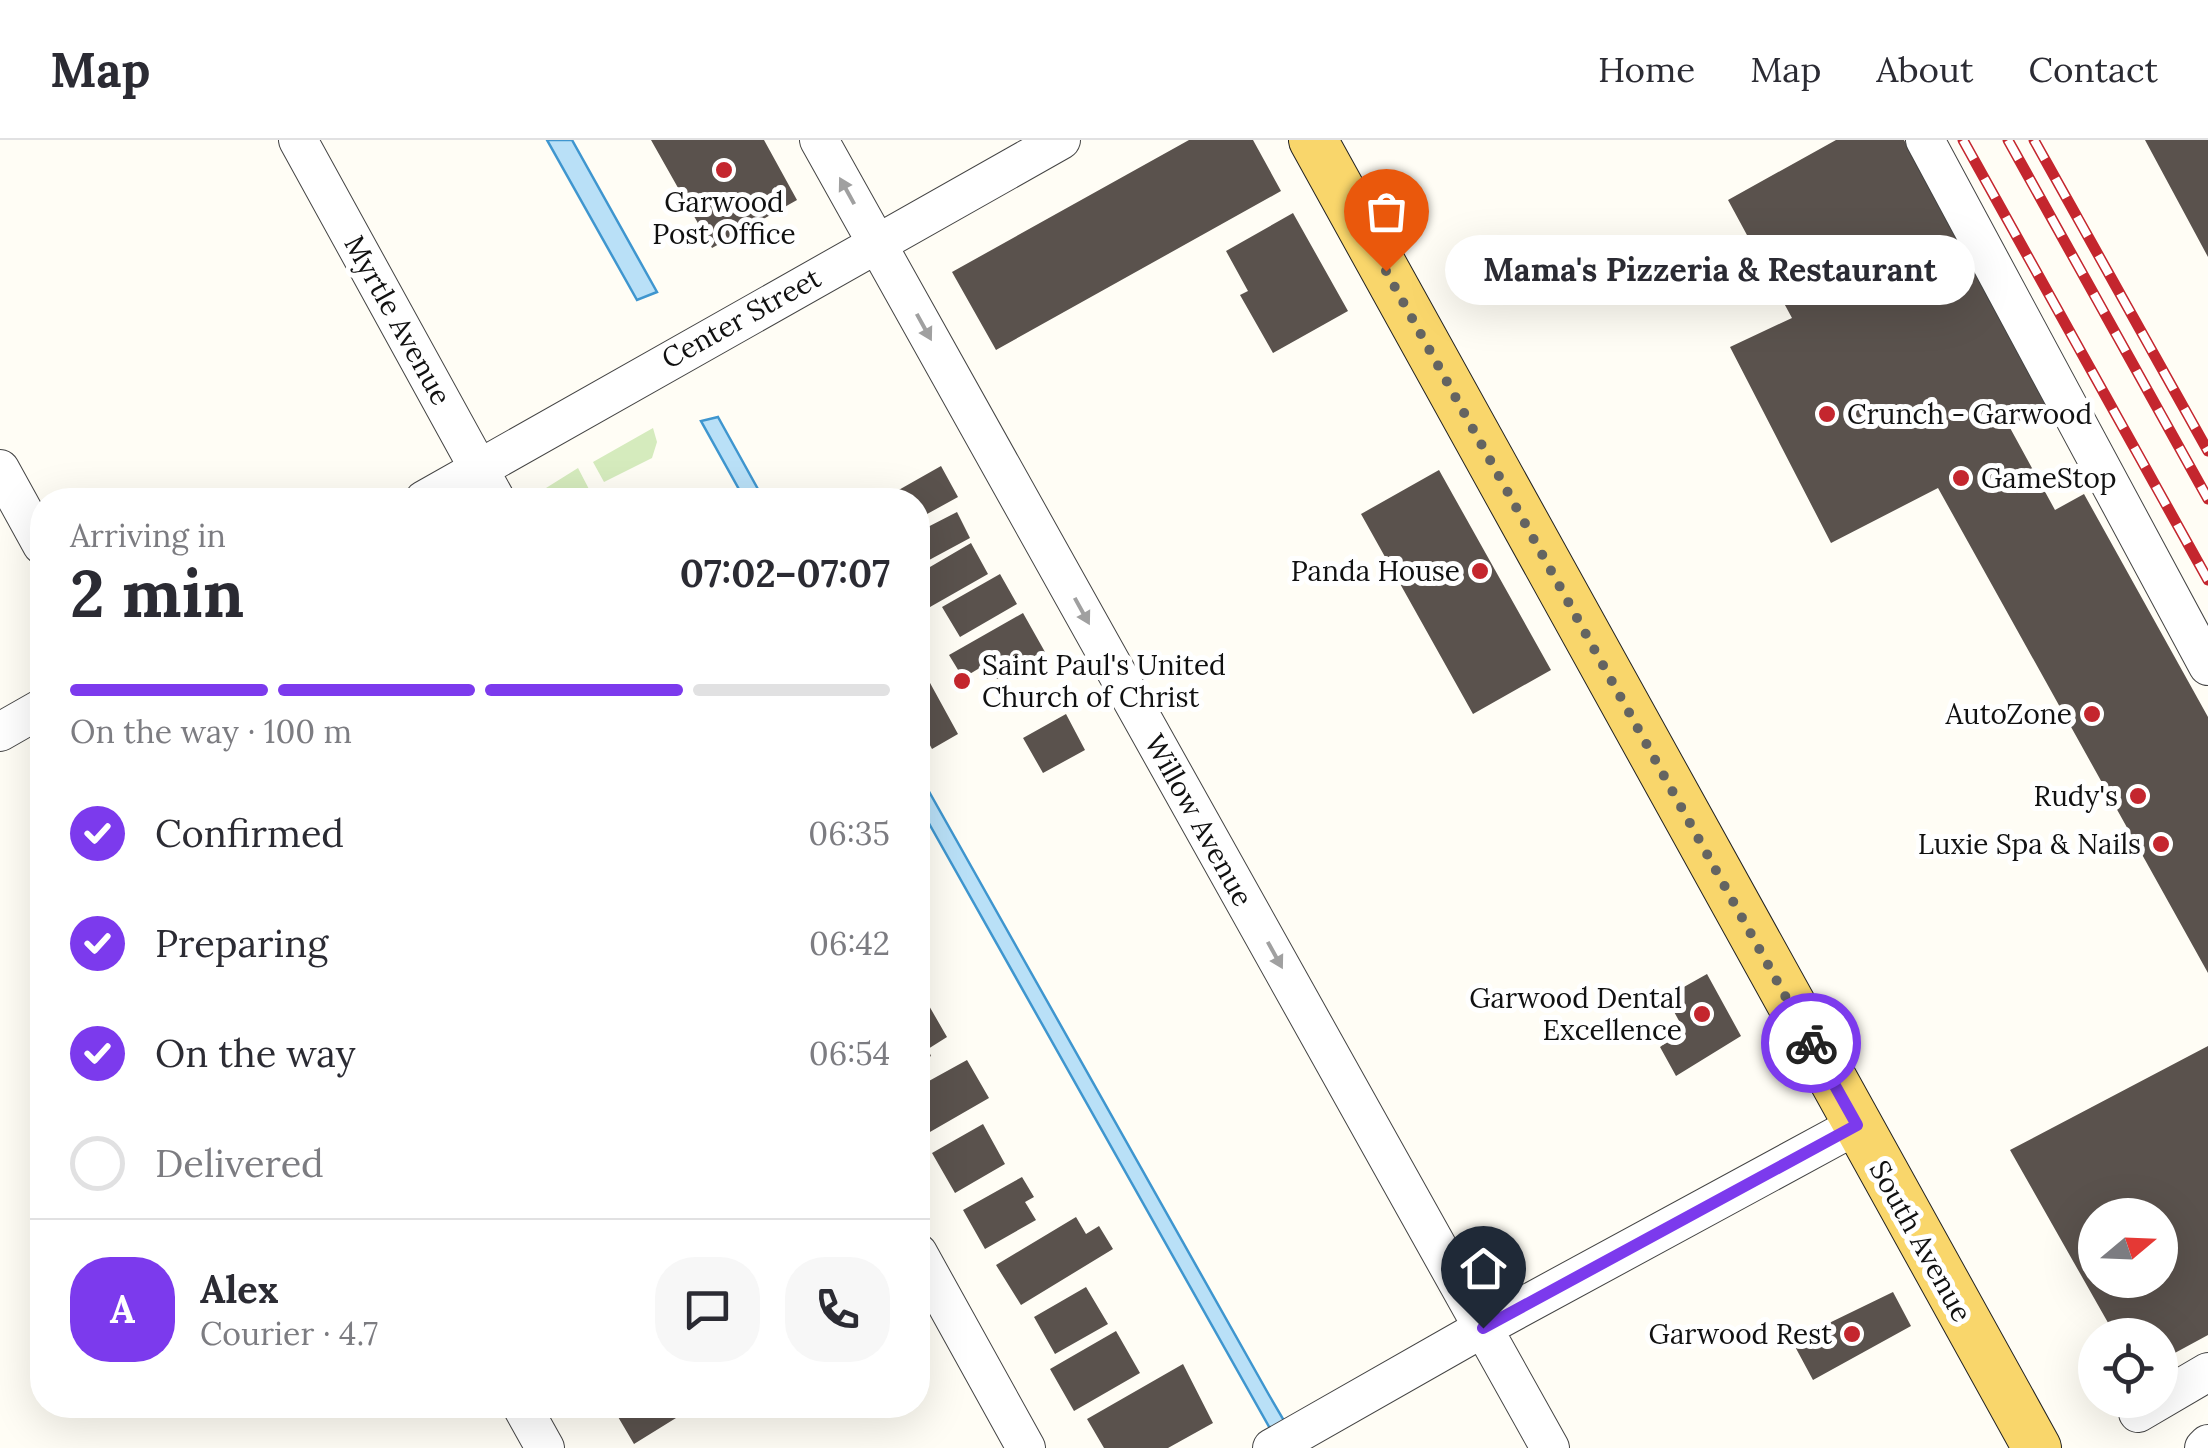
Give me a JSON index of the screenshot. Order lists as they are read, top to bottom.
{
  "streets": {
    "main road": ["South Avenue"],
    "street": ["Center Street", "Myrtle Avenue", "Willow Avenue"]
  },
  "crossings": [
    ["Center Street", "Myrtle Avenue"],
    ["Center Street", "Willow Avenue"]
  ],
  "one_way": ["Willow Avenue"],
  "places": [
    "Garwood Post Office",
    "Mama's Pizzeria & Restaurant",
    "Crunch - Garwood",
    "GameStop",
    "Panda House",
    "Saint Paul's United Church of Christ",
    "AutoZone",
    "Rudy's",
    "Luxie Spa & Nails",
    "Garwood Dental Excellence",
    "Garwood Rest"
  ],
  "north": "right",
  "page": {
    "header": "Map",
    "nav": [
      "Home",
      "Map",
      "About",
      "Contact"
    ],
    "bubble": "Mama's Pizzeria & Restaurant",
    "heading": ["2 min", "Arriving in", "07:02–07:07"],
    "panel": ["Alex", "Courier · 4.7"],
    "bar": "On the way · 100 m",
    "list": [
      ["Confirmed", "06:35"],
      ["Preparing", "06:42"],
      ["On the way", "06:54"],
      "Delivered"
    ],
    "round": "A"
  }
}
